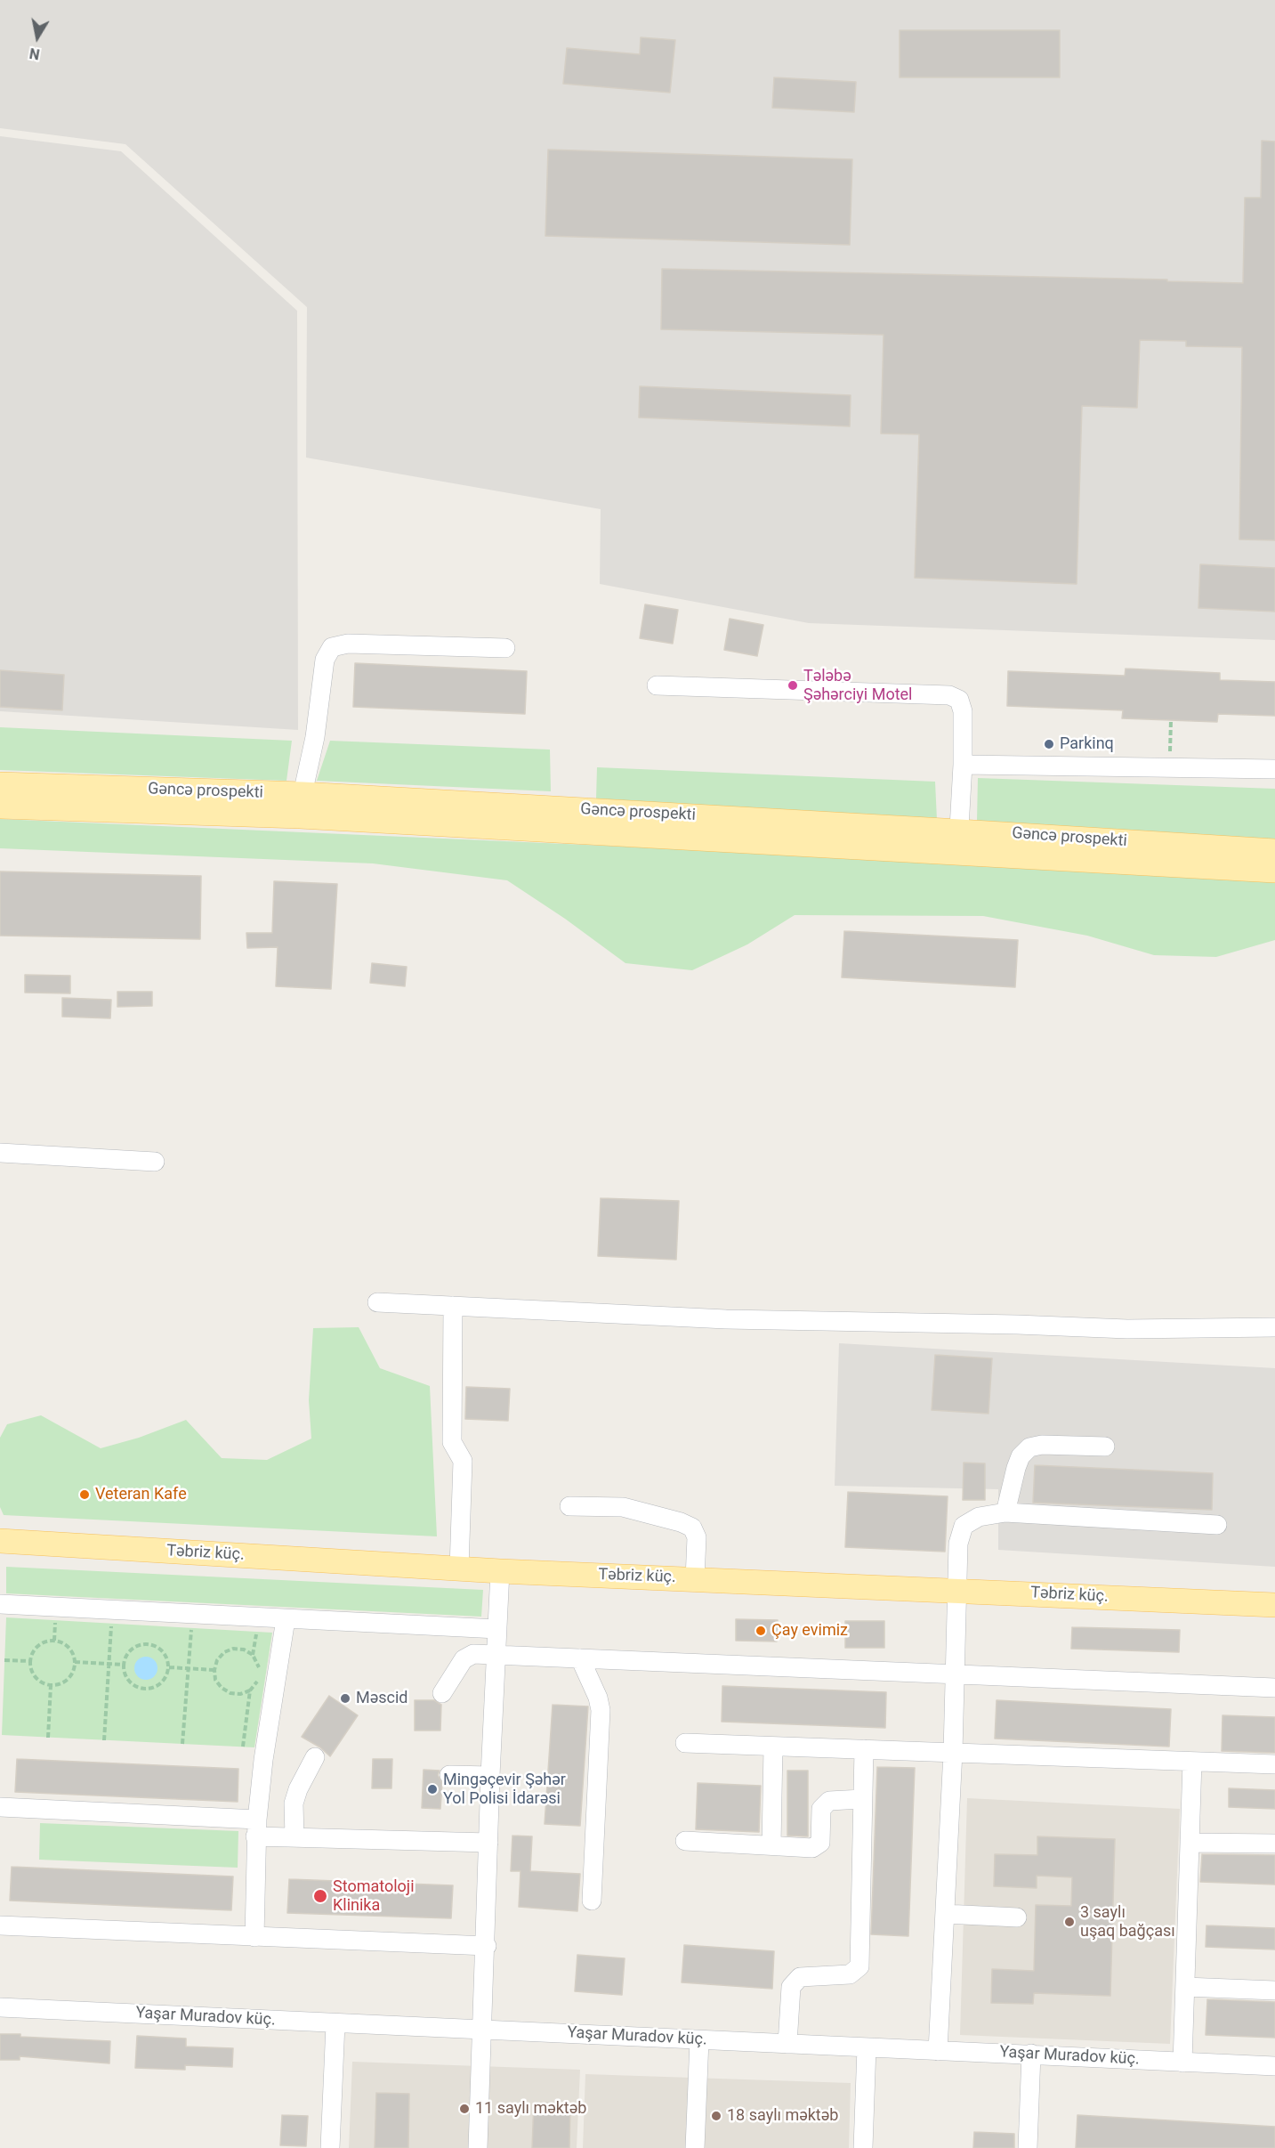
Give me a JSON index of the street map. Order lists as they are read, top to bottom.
{
  "streets": {
    "main road": ["Gəncə prospekti", "Təbriz küç."],
    "street": ["Yaşar Muradov küç."]
  },
  "places": [
    "Tələbə Şəhərciyi Motel",
    "Parkinq",
    "Veteran Kafe",
    "Çay evimiz",
    "Məscid",
    "Mingəçevir Şəhər Yol Polisi İdarəsi",
    "Stomatoloji Klinika",
    "3 saylı uşaq bağçası",
    "11 saylı məktəb",
    "18 saylı məktəb"
  ],
  "north": "bottom"
}
